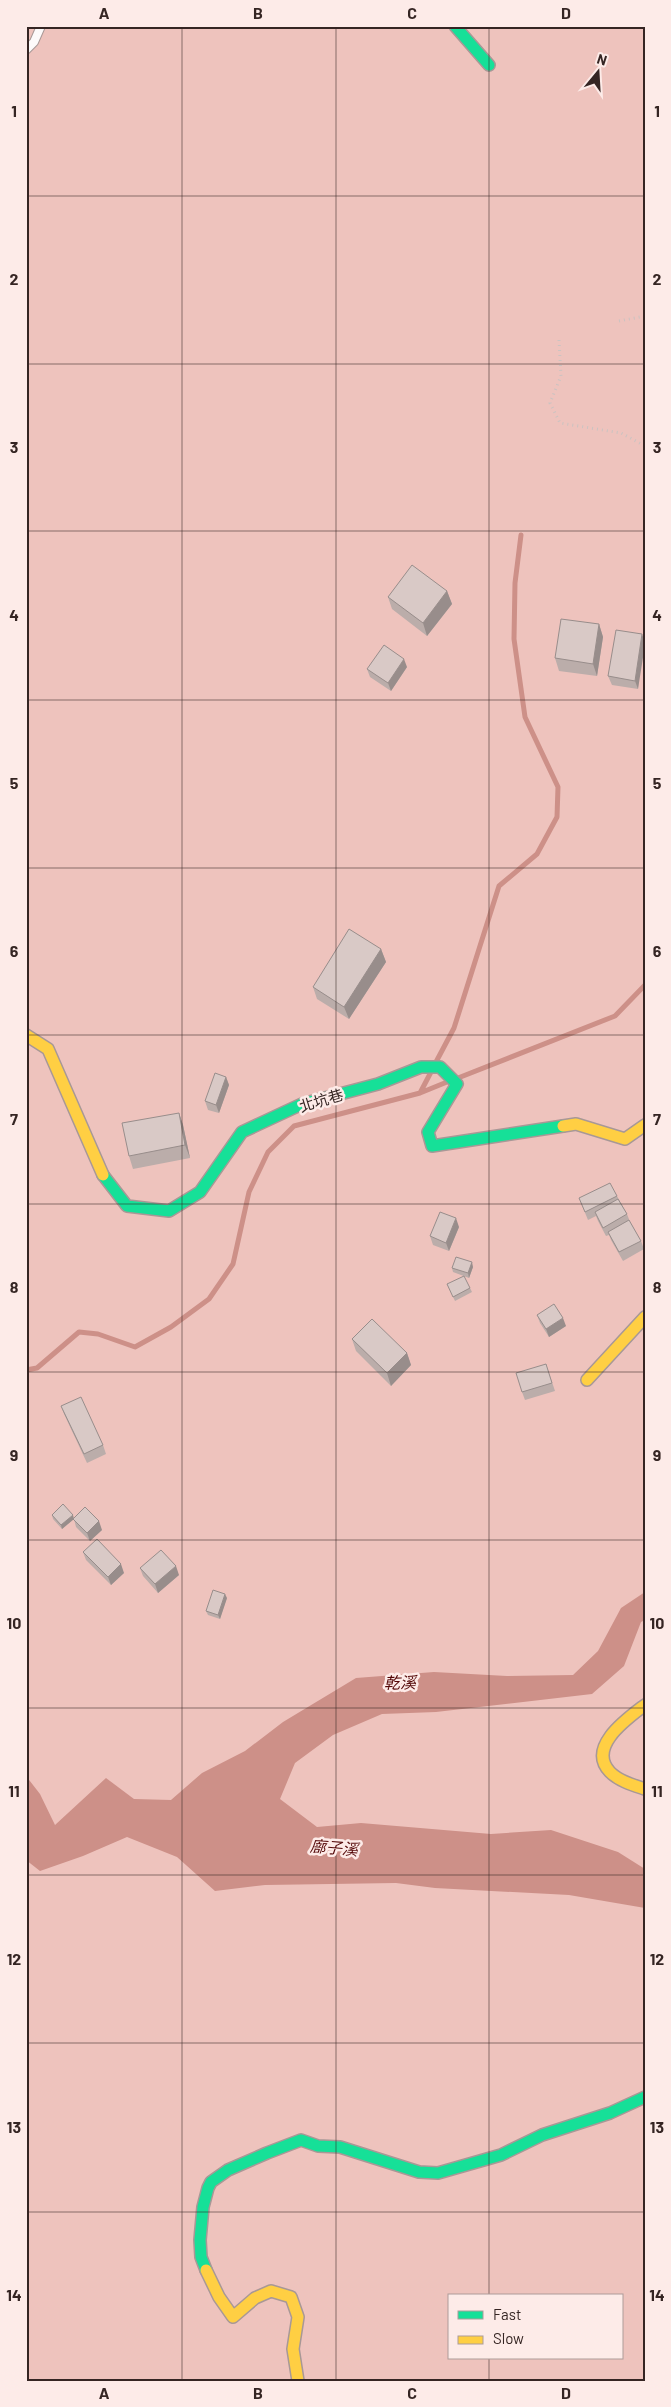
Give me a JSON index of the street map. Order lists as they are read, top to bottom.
{
  "streets": {
    "street": ["北坑巷"]
  },
  "water": ["乾溪", "廍子溪"],
  "legend": ["Fast", "Slow"],
  "north": "top",
  "grid": {
    "columns": [
      "A",
      "B",
      "C",
      "D"
    ],
    "rows": [
      "1",
      "2",
      "3",
      "4",
      "5",
      "6",
      "7",
      "8",
      "9",
      "10",
      "11",
      "12",
      "13",
      "14"
    ]
  }
}
